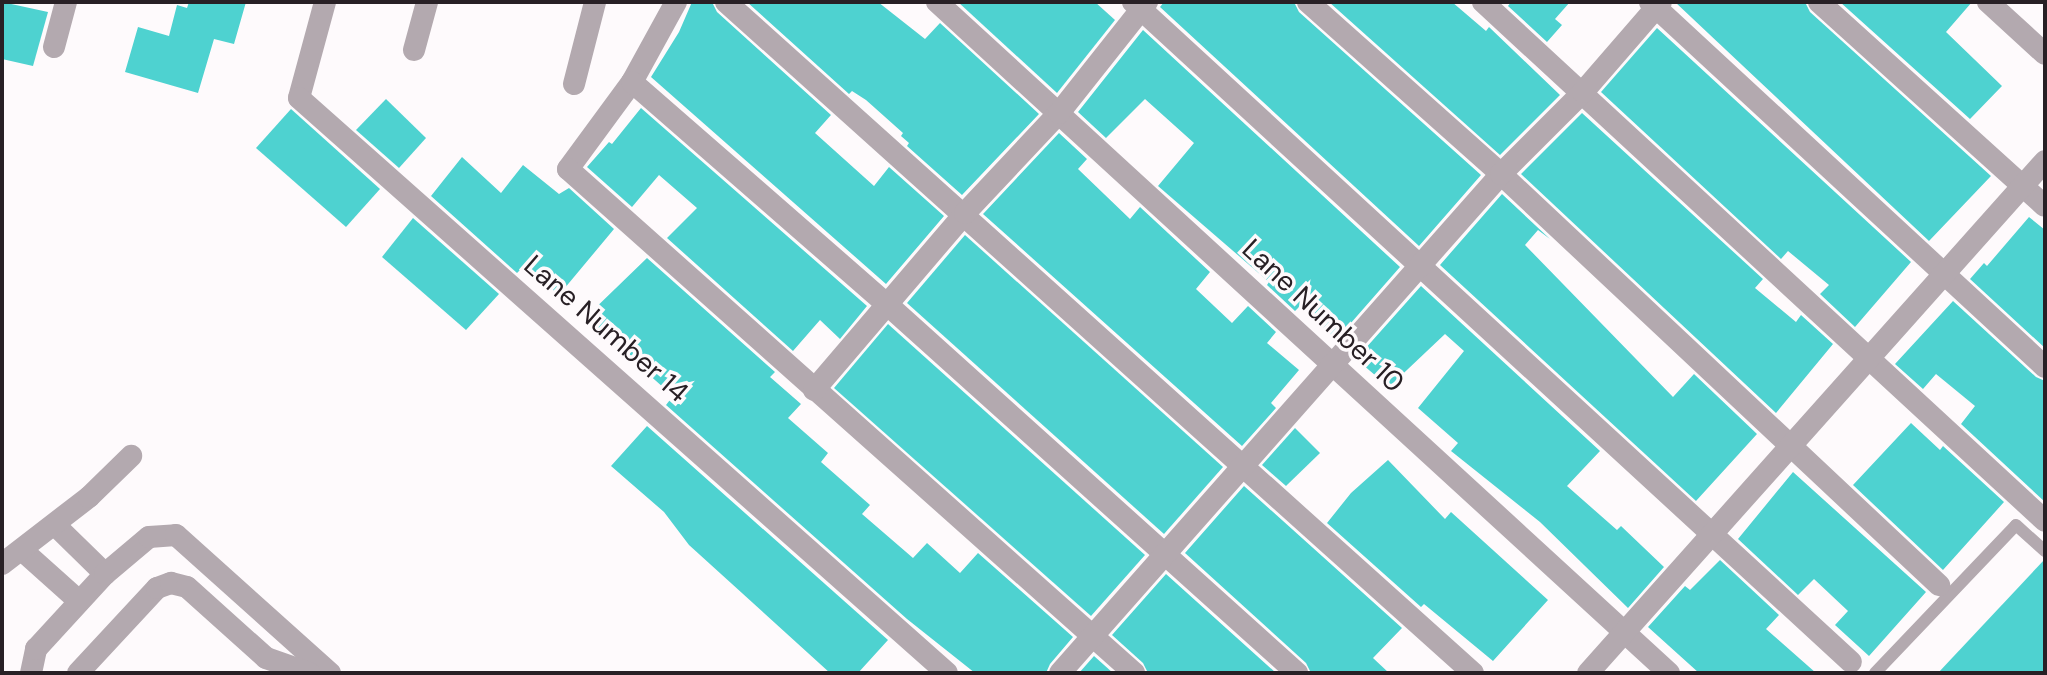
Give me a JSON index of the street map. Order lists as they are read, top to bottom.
{
  "streets": {
    "street": ["Lane Number 10", "Lane Number 14"]
  }
}
